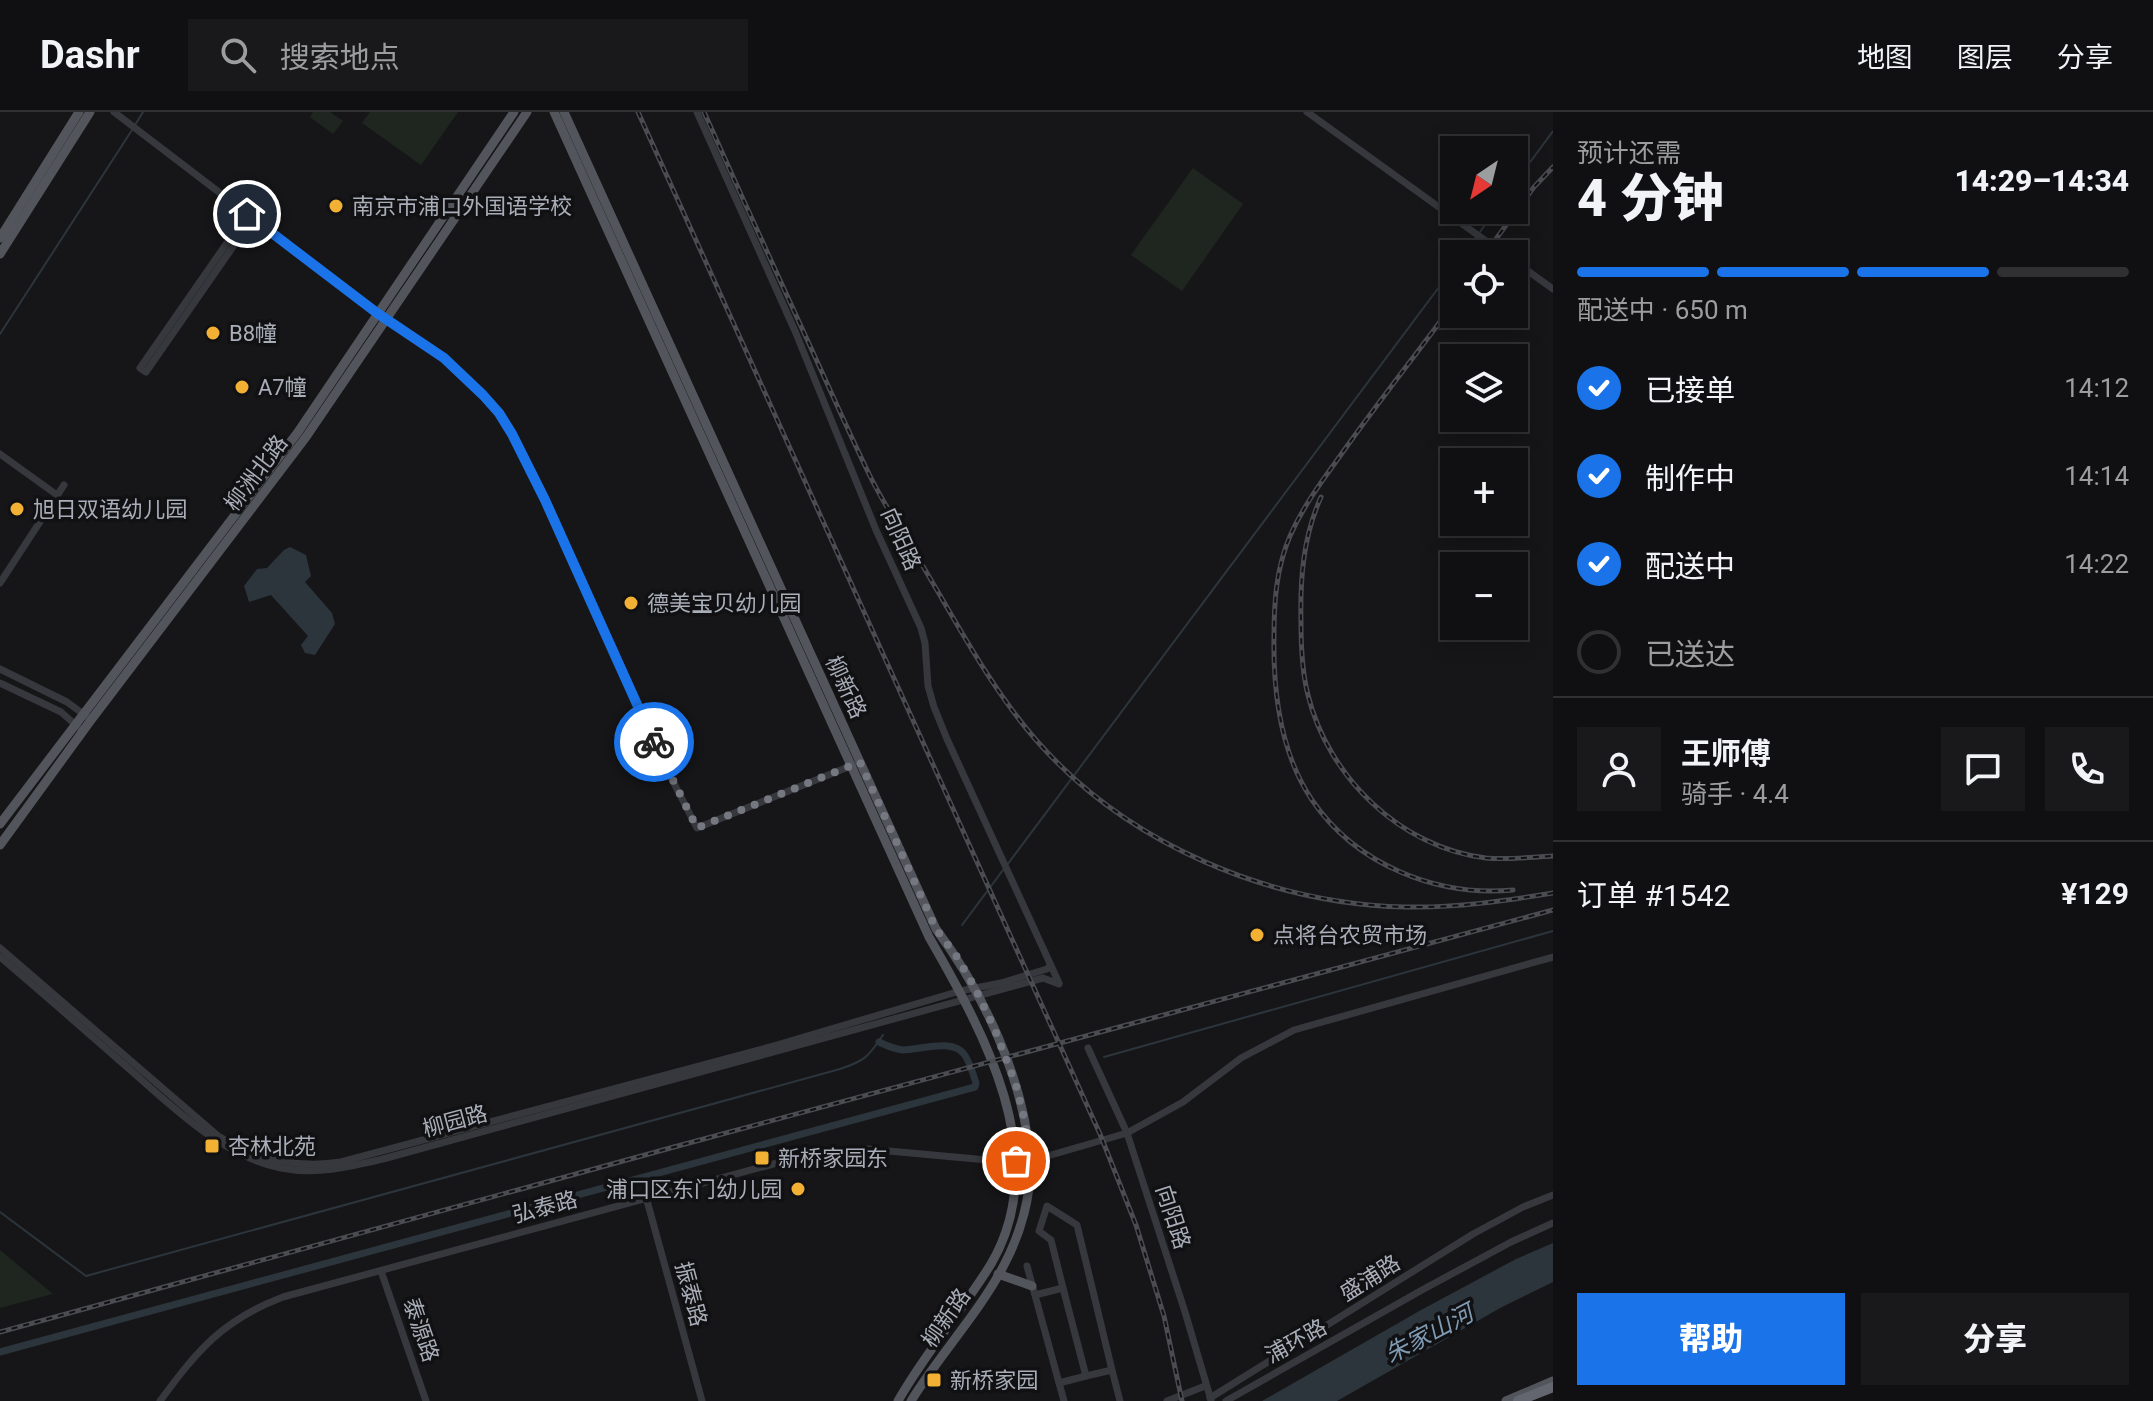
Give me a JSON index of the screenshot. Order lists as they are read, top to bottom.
{
  "streets": {
    "main road": ["柳洲北路", "柳新路"],
    "street": [
      "向阳路",
      "柳园路",
      "弘泰路",
      "盛浦路",
      "振泰路",
      "泰源路",
      "浦环路"
    ]
  },
  "crossings": [
    ["向阳路", "柳新路"],
    ["向阳路", "弘泰路"],
    ["向阳路", "盛浦路"],
    ["柳新路", "柳园路"],
    ["柳新路", "弘泰路"],
    ["弘泰路", "振泰路"],
    ["弘泰路", "泰源路"]
  ],
  "water": ["朱家山河"],
  "places": {
    "other": [
      "南京市浦口外国语学校",
      "B8幢",
      "A7幢",
      "旭日双语幼儿园",
      "德美宝贝幼儿园",
      "点将台农贸市场",
      "浦口区东门幼儿园"
    ],
    "transit": ["杏林北苑", "新桥家园东", "新桥家园"]
  },
  "north": "bottom left",
  "page": {
    "header": "Dashr",
    "search": "搜索地点",
    "nav": ["地图", "图层", "分享"],
    "heading": ["4 分钟", "预计还需", "14:29–14:34"],
    "panel": [
      "王师傅",
      "骑手 · 4.4",
      "订单 #1542",
      "¥129"
    ],
    "map_buttons": ["+", "−"],
    "bar": "配送中 · 650 m",
    "list": [
      ["已接单", "14:12"],
      ["制作中", "14:14"],
      ["配送中", "14:22"],
      "已送达"
    ],
    "buttons": ["帮助", "分享"]
  }
}
